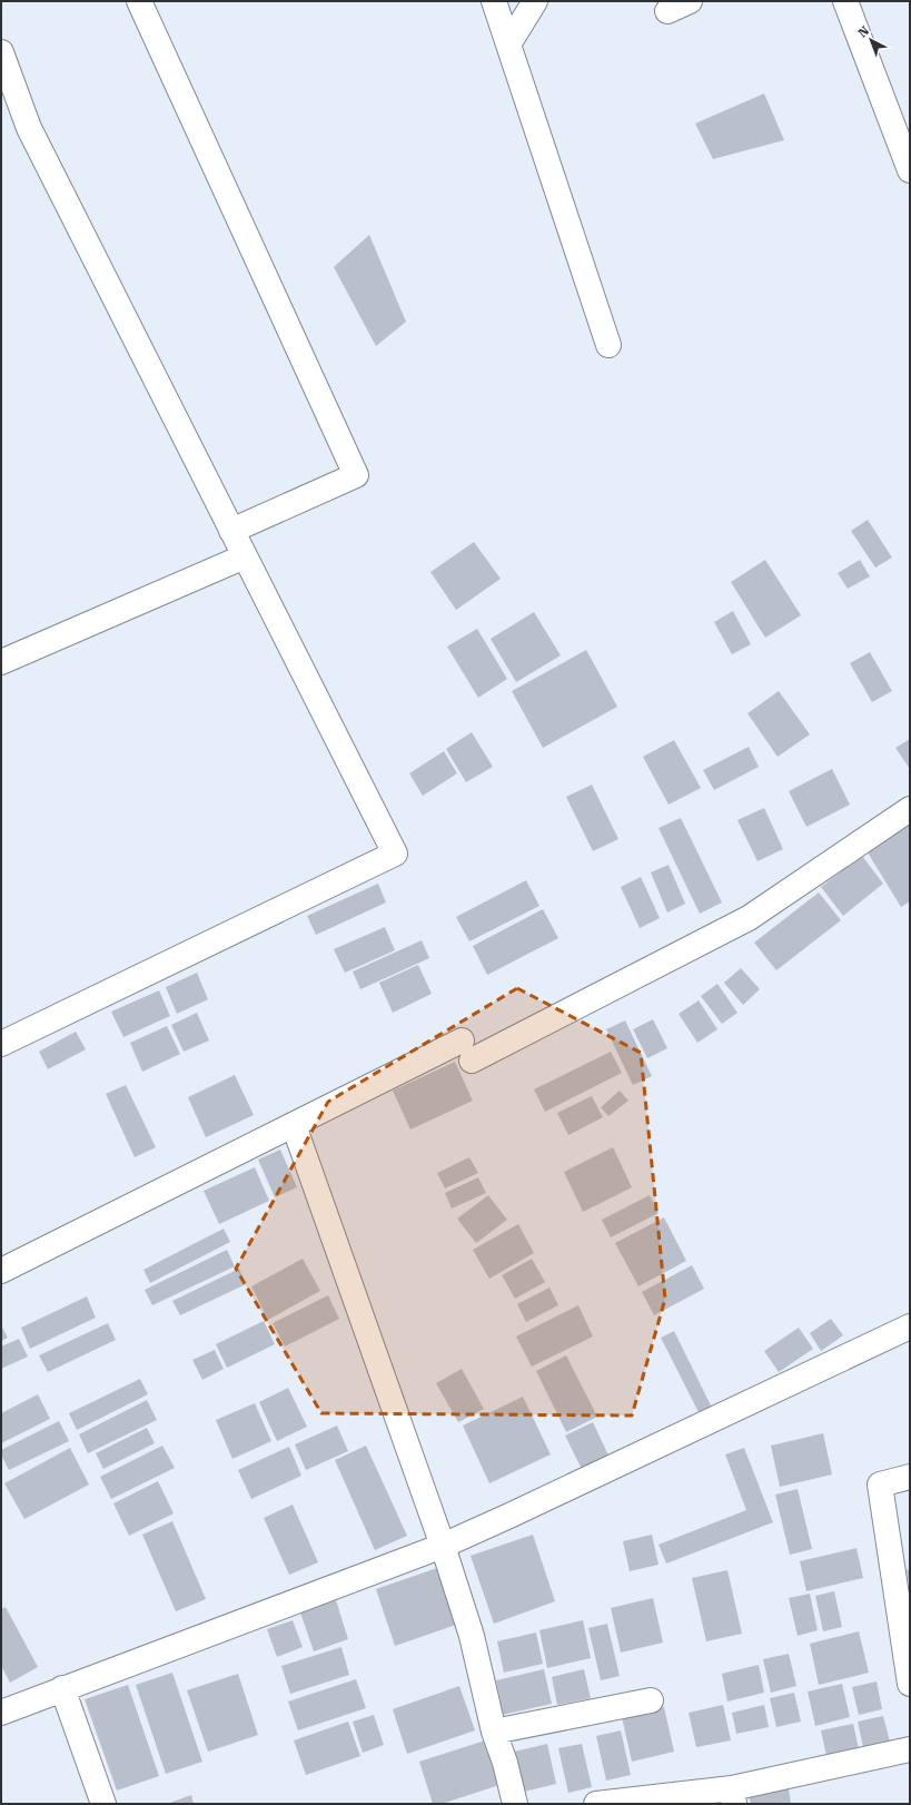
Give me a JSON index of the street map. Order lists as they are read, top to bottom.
{
  "north": "top left"
}
